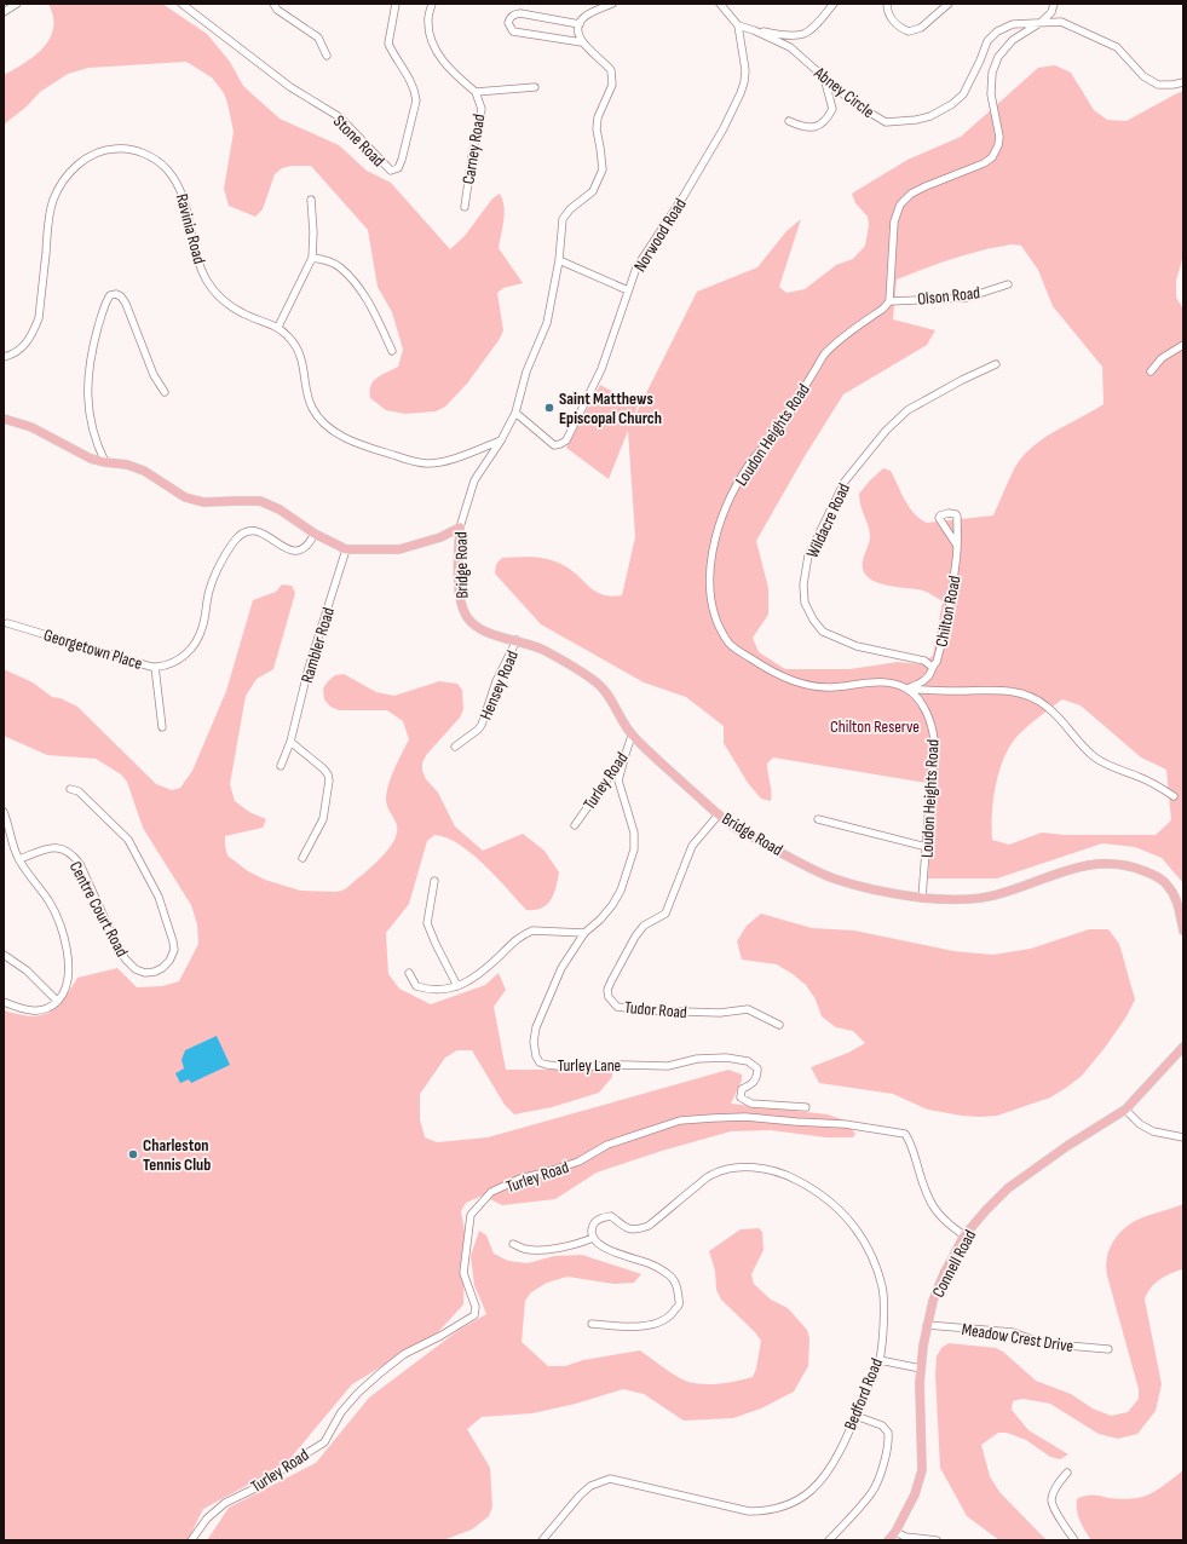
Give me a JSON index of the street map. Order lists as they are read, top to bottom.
{
  "streets": {
    "main road": ["Bridge Road", "Connell Road"],
    "street": [
      "Abney Circle",
      "Stone Road",
      "Carney Road",
      "Ravinia Road",
      "Norwood Road",
      "Olson Road",
      "Loudon Heights Road",
      "Wildacre Road",
      "Chilton Road",
      "Rambler Road",
      "Georgetown Place",
      "Hensey Road",
      "Turley Road",
      "Centre Court Road",
      "Tudor Road",
      "Turley Lane",
      "Meadow Crest Drive",
      "Bedford Road"
    ]
  },
  "crossings": [
    ["Abney Circle", "Norwood Road"],
    ["Ravinia Road", "Bridge Road"],
    ["Norwood Road", "Bridge Road"],
    ["Olson Road", "Loudon Heights Road"],
    ["Loudon Heights Road", "Bridge Road"],
    ["Loudon Heights Road", "Chilton Road"],
    ["Wildacre Road", "Chilton Road"],
    ["Bridge Road", "Hensey Road"],
    ["Bridge Road", "Turley Road"],
    ["Bridge Road", "Tudor Road"],
    ["Turley Road", "Turley Lane"],
    ["Turley Road", "Connell Road"],
    ["Connell Road", "Meadow Crest Drive"]
  ],
  "parks": ["Chilton Reserve"],
  "places": ["Saint Matthews Episcopal Church", "Charleston Tennis Club"]
}
